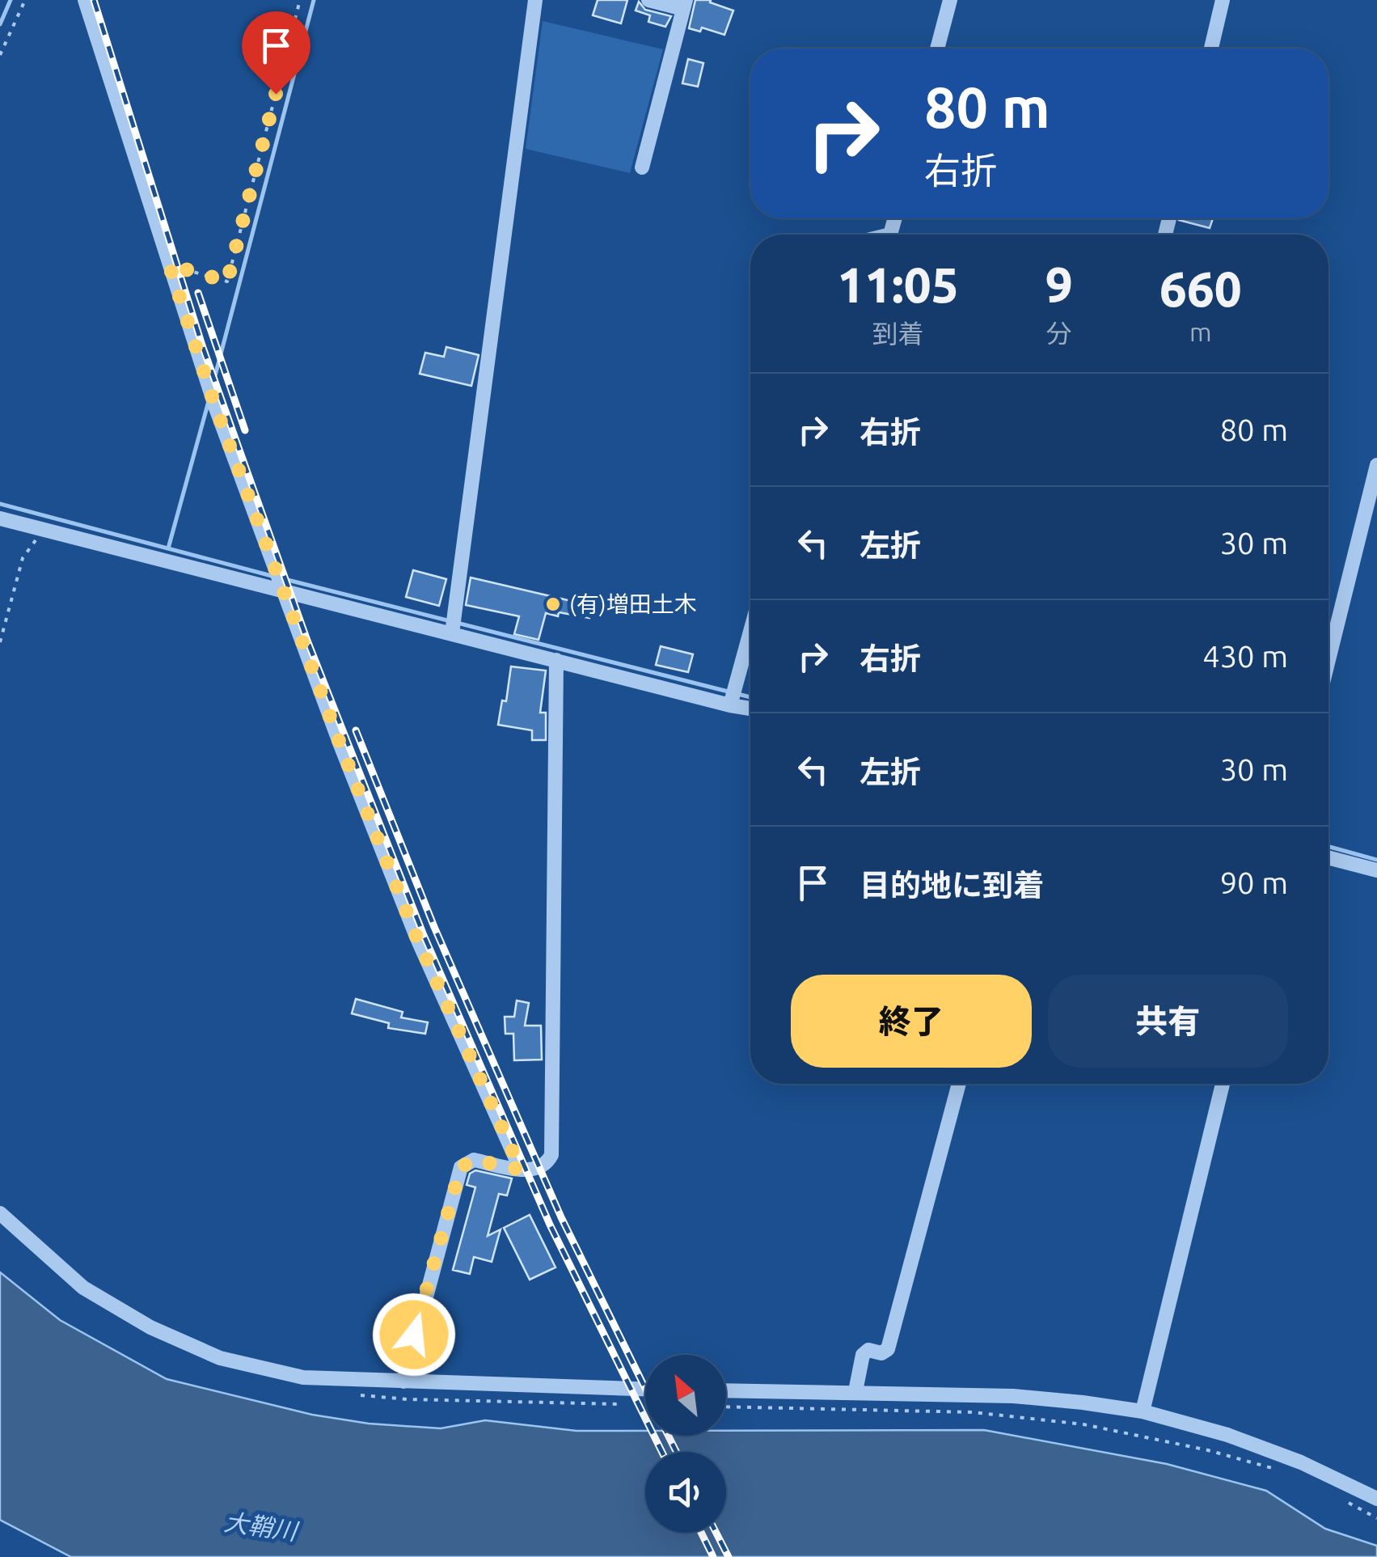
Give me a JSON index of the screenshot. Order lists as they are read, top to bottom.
{
  "water": ["大鞘川"],
  "places": ["(有)増田土木"],
  "north": "top left",
  "page": {
    "turn": ["80 m", "右折"],
    "eta": [
      "11:05",
      "到着",
      "9",
      "分",
      "660",
      "m"
    ],
    "list": [
      {
        "name": "右折",
        "value": "80 m"
      },
      {
        "name": "左折",
        "value": "30 m"
      },
      {
        "name": "右折",
        "value": "430 m"
      },
      {
        "name": "左折",
        "value": "30 m"
      },
      {
        "name": "目的地に到着",
        "value": "90 m"
      }
    ],
    "buttons": ["終了", "共有"]
  }
}
